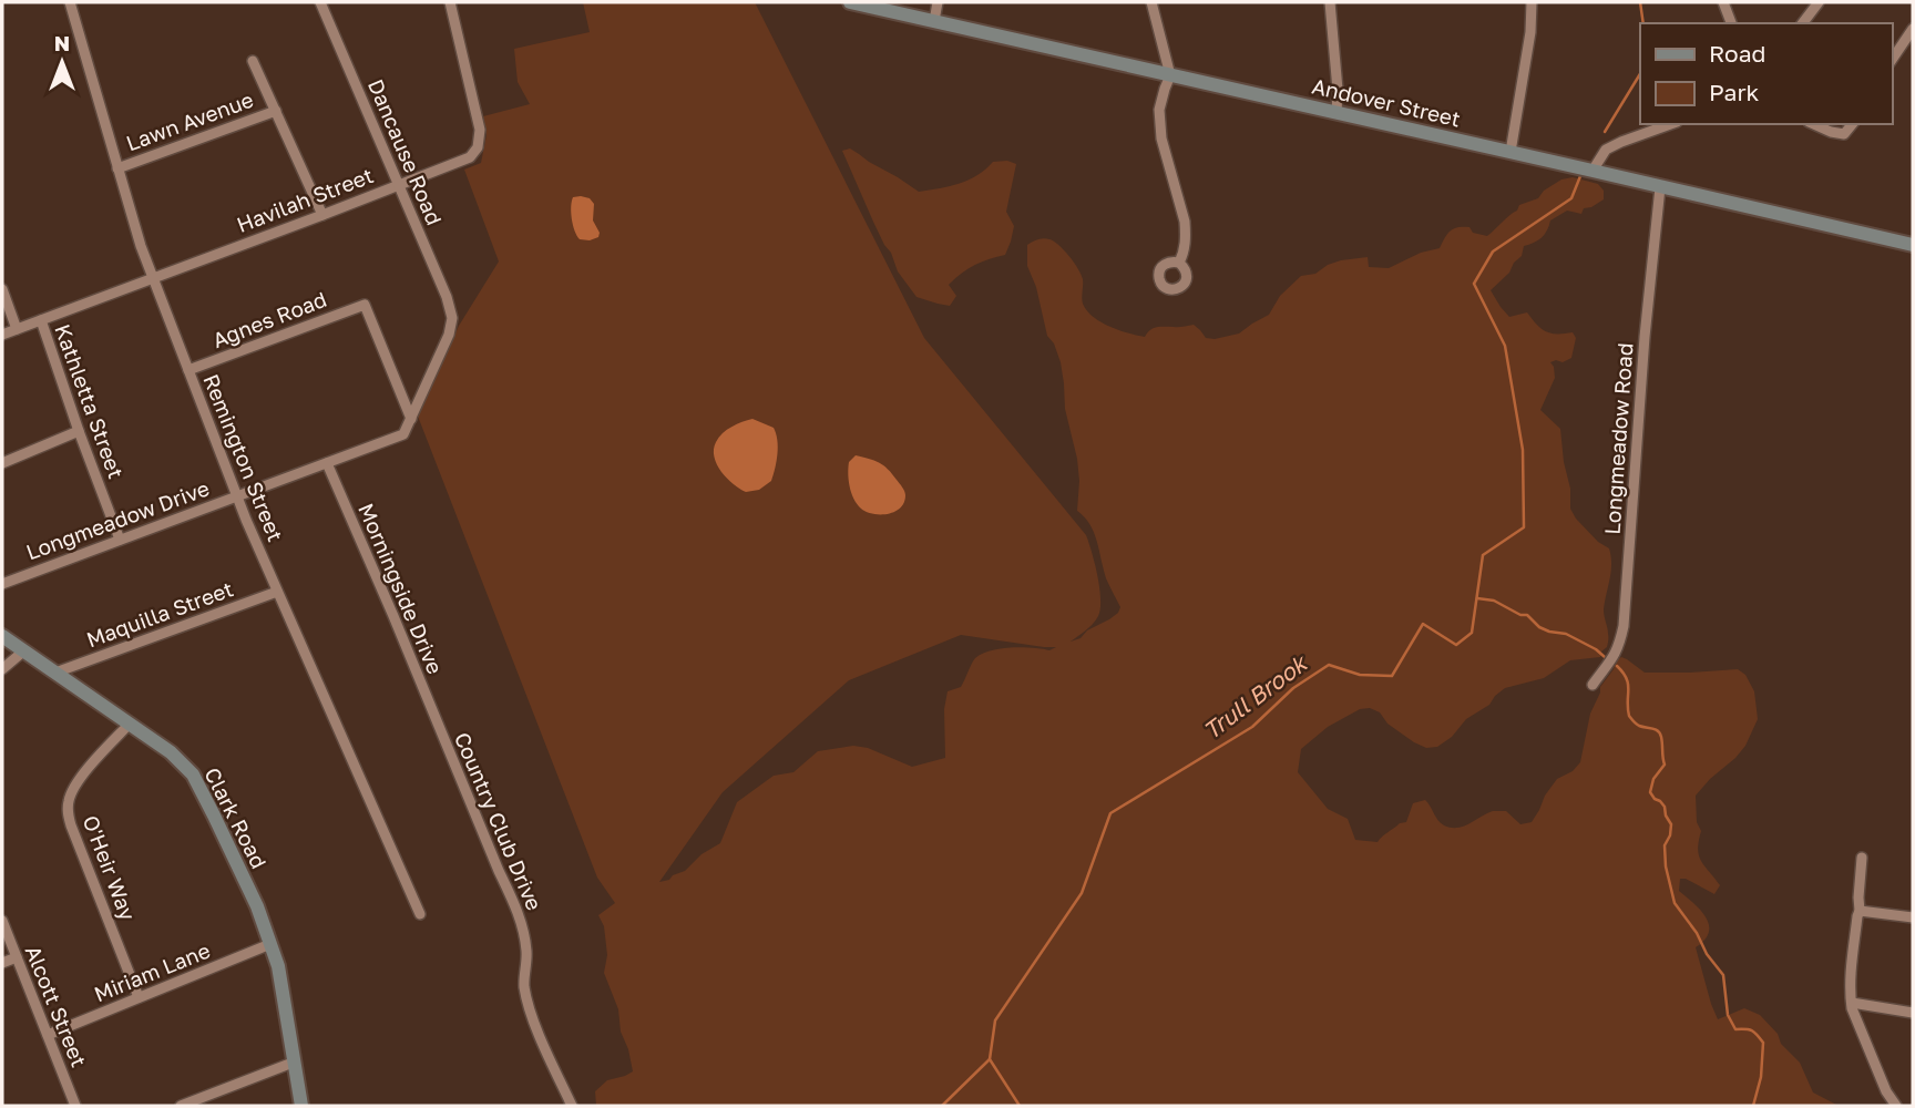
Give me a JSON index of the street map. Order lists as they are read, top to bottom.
{
  "streets": {
    "main road": ["Andover Street", "Clark Road"],
    "street": [
      "Lawn Avenue",
      "Dancause Road",
      "Havilah Street",
      "Agnes Road",
      "Kathletta Street",
      "Longmeadow Road",
      "Remington Street",
      "Longmeadow Drive",
      "Morningside Drive",
      "Maquilla Street",
      "Country Club Drive",
      "O'Heir Way",
      "Miriam Lane",
      "Alcott Street"
    ]
  },
  "crossings": [
    ["Andover Street", "Longmeadow Road"],
    ["Lawn Avenue", "Remington Street"],
    ["Dancause Road", "Havilah Street"],
    ["Dancause Road", "Agnes Road"],
    ["Dancause Road", "Longmeadow Drive"],
    ["Havilah Street", "Kathletta Street"],
    ["Havilah Street", "Remington Street"],
    ["Agnes Road", "Remington Street"],
    ["Agnes Road", "Longmeadow Drive"],
    ["Kathletta Street", "Longmeadow Drive"],
    ["Remington Street", "Longmeadow Drive"],
    ["Remington Street", "Maquilla Street"],
    ["Longmeadow Drive", "Morningside Drive"],
    ["Morningside Drive", "Country Club Drive"],
    ["Maquilla Street", "Clark Road"],
    ["Clark Road", "O'Heir Way"],
    ["Clark Road", "Miriam Lane"],
    ["O'Heir Way", "Miriam Lane"],
    ["Miriam Lane", "Alcott Street"]
  ],
  "water": ["Trull Brook"],
  "legend": ["Road", "Park"],
  "north": "top"
}
